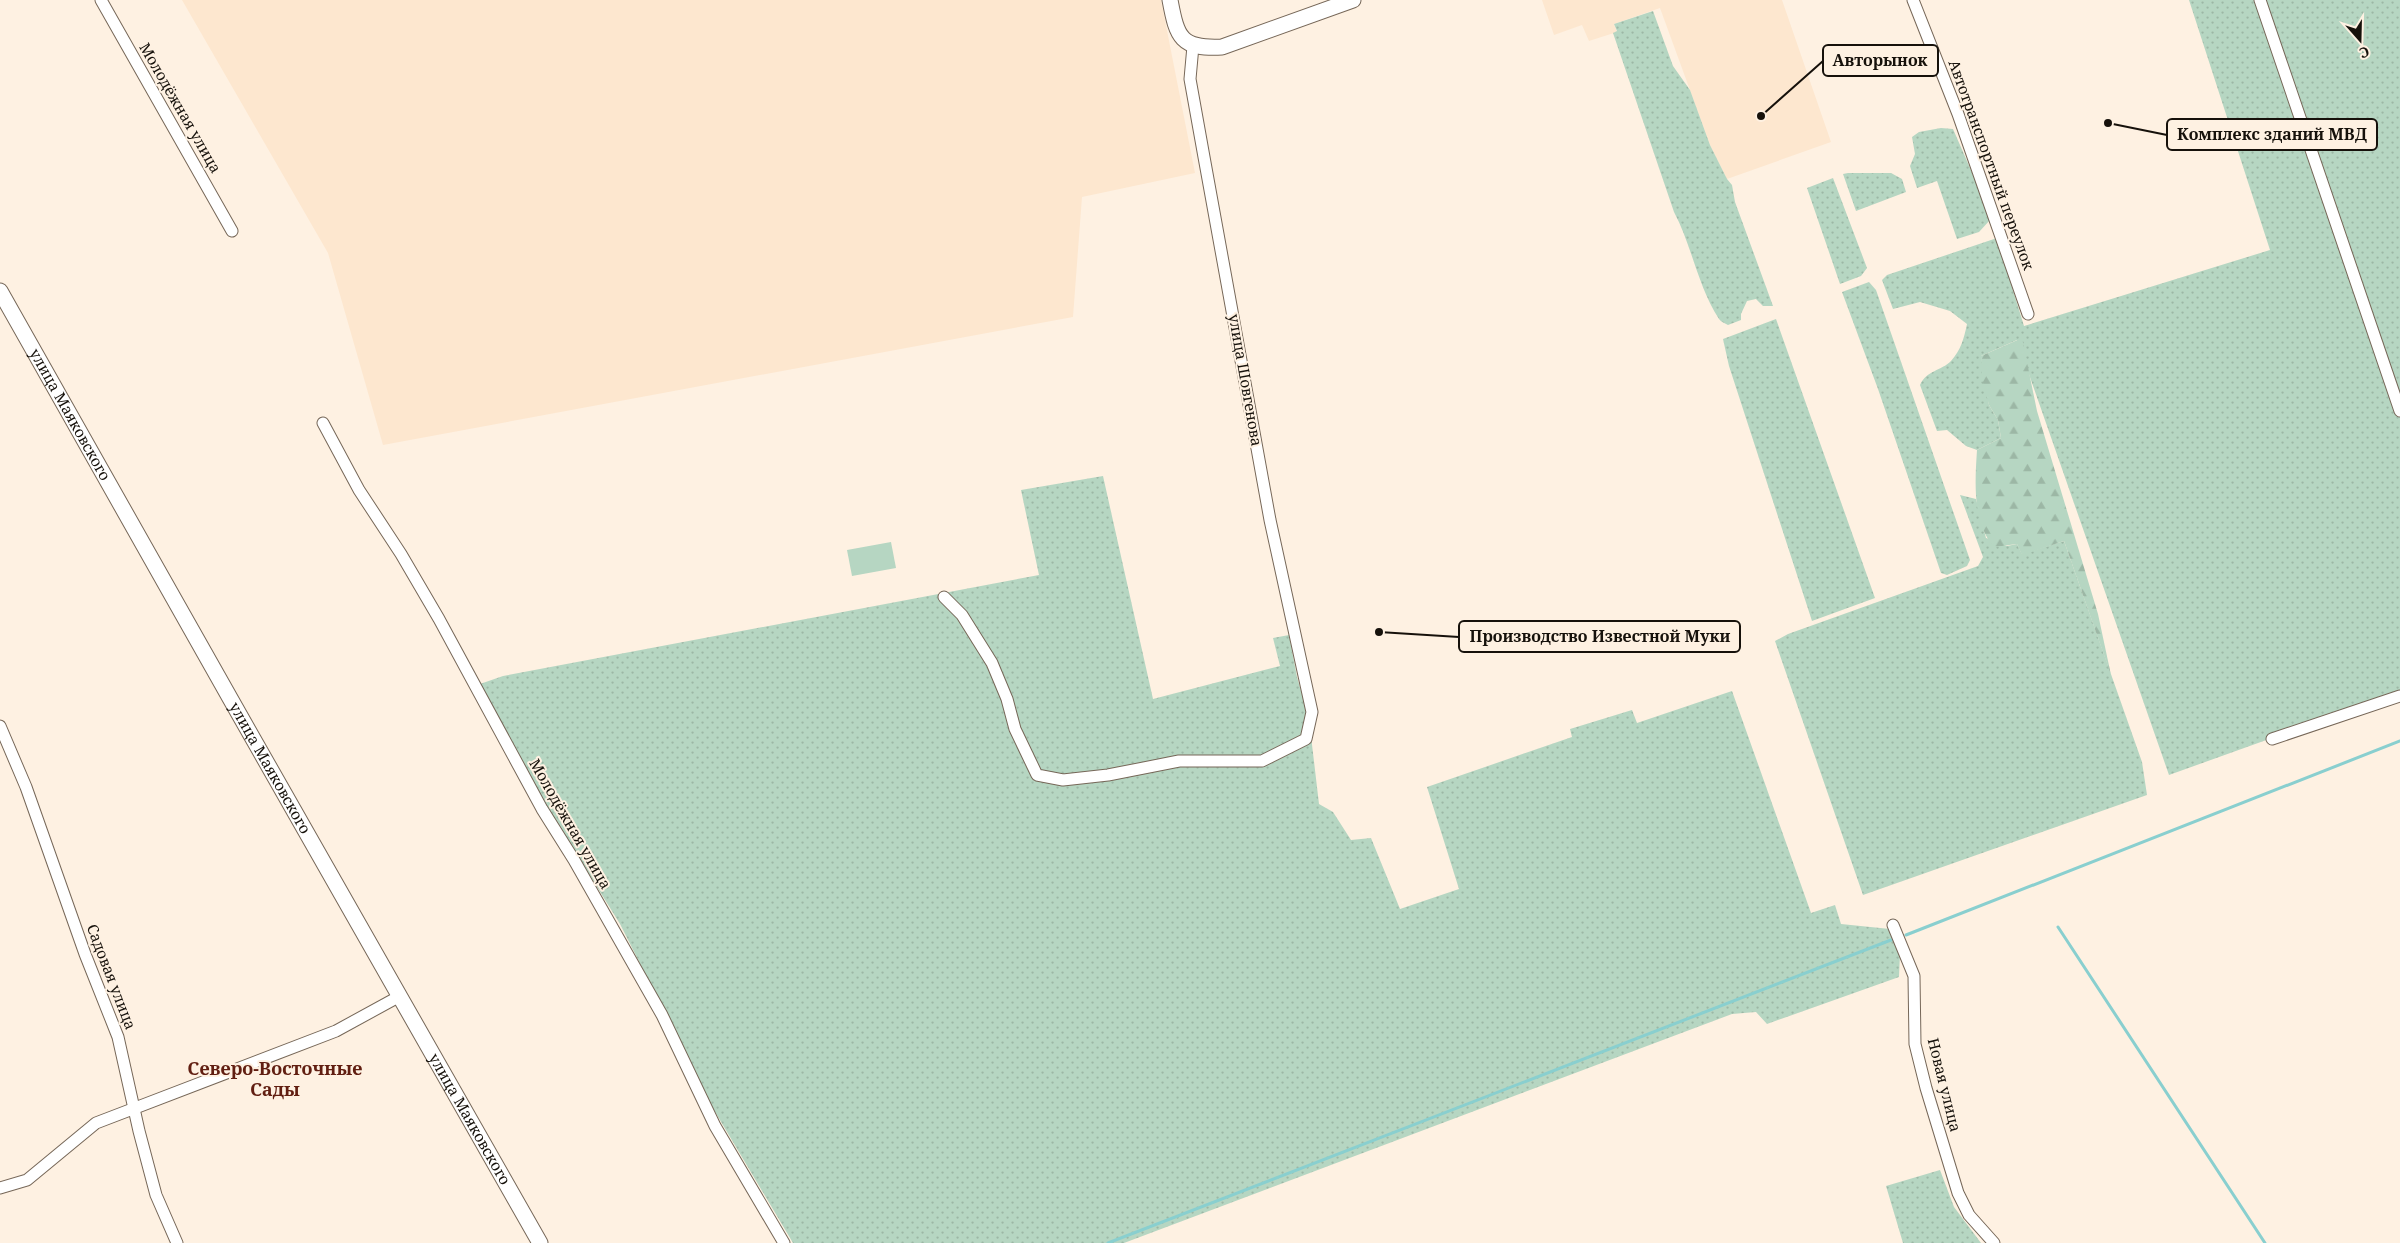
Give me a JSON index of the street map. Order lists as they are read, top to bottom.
{
  "streets": {
    "street": [
      "Молодёжная улица",
      "Автотранспортный переулок",
      "улица Шовгенова",
      "улица Маяковского",
      "Садовая улица",
      "Новая улица"
    ]
  },
  "districts": ["Северо-Восточные Сады"],
  "places": ["Авторынок", "Комплекс зданий МВД", "Производство Известной Муки"],
  "north": "bottom"
}
